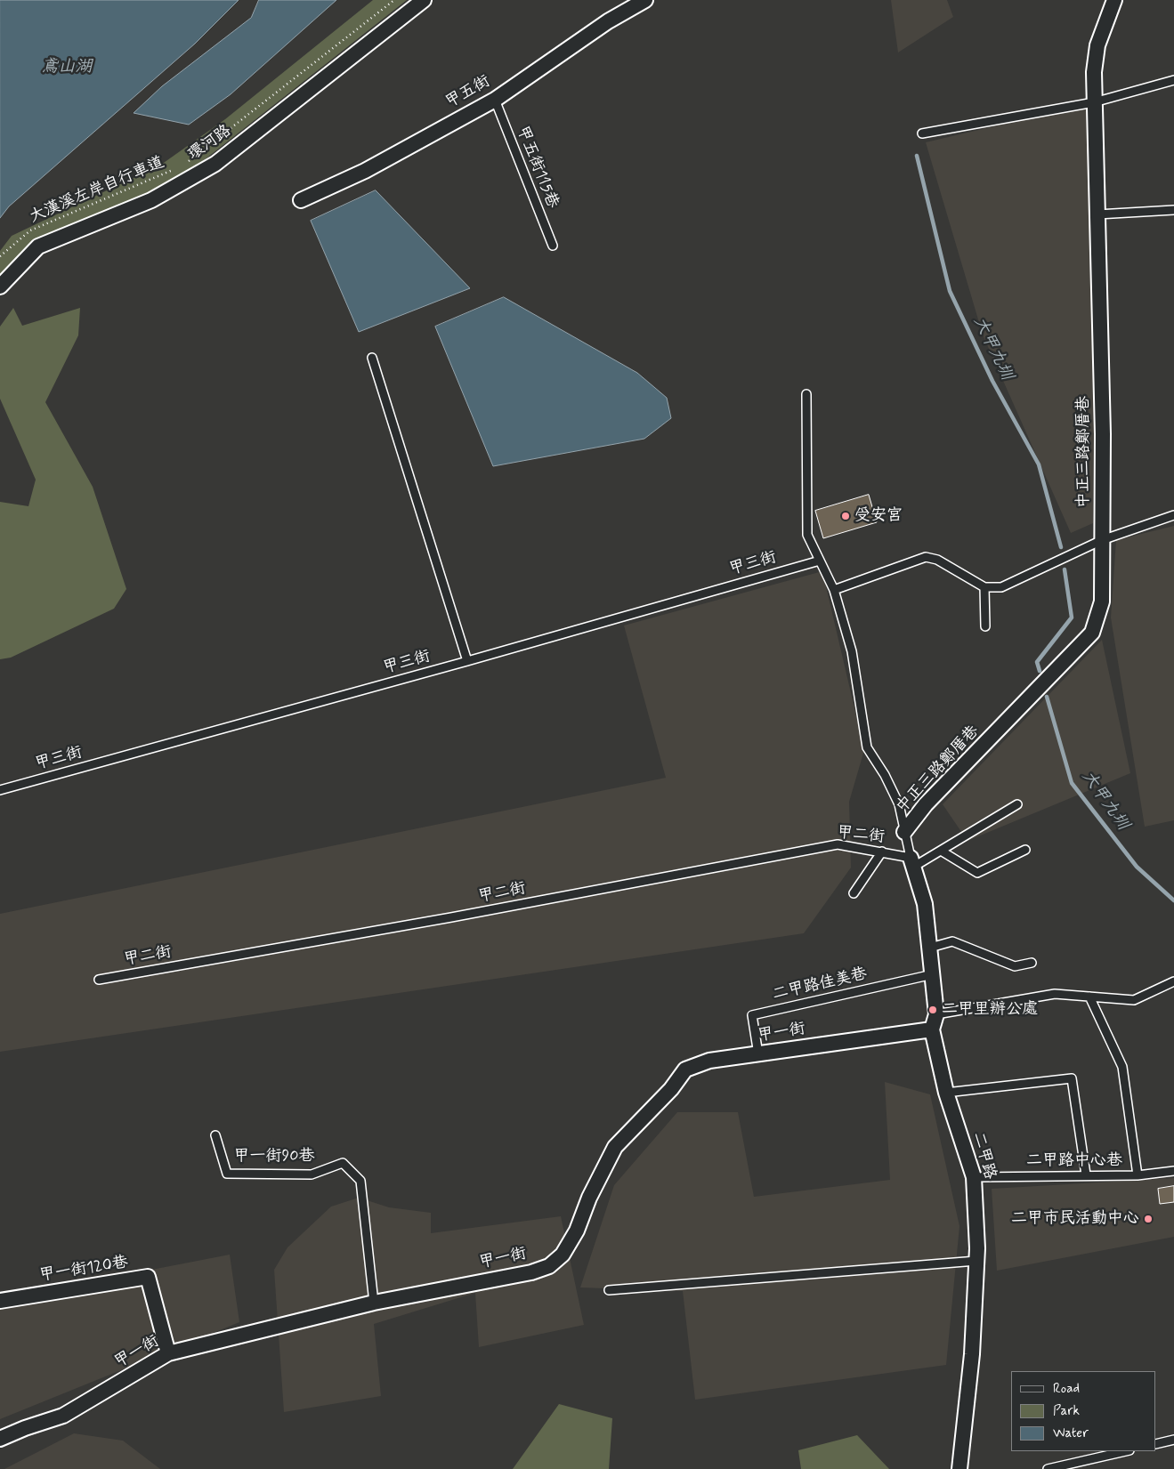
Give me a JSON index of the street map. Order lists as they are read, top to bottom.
{
  "streets": {
    "street": [
      "甲五街",
      "環河路",
      "中正三路鄭厝巷",
      "甲一街",
      "二甲路",
      "甲一街120巷"
    ],
    "lane": [
      "甲五街115巷",
      "甲三街",
      "甲二街",
      "二甲路佳美巷",
      "甲一街90巷",
      "二甲路中心巷"
    ],
    "path": ["大漢溪左岸自行車道"]
  },
  "crossings": [
    ["甲五街", "甲五街115巷"],
    ["甲二街", "二甲路"],
    ["二甲路佳美巷", "甲一街"],
    ["二甲路佳美巷", "二甲路"],
    ["甲一街", "二甲路"],
    ["甲一街", "甲一街90巷"],
    ["甲一街", "甲一街120巷"],
    ["二甲路", "二甲路中心巷"]
  ],
  "water": ["鳶山湖", "大甲九圳"],
  "places": ["受安宮", "二甲里辦公處", "二甲市民活動中心"],
  "legend": ["Road", "Park", "Water"]
}
